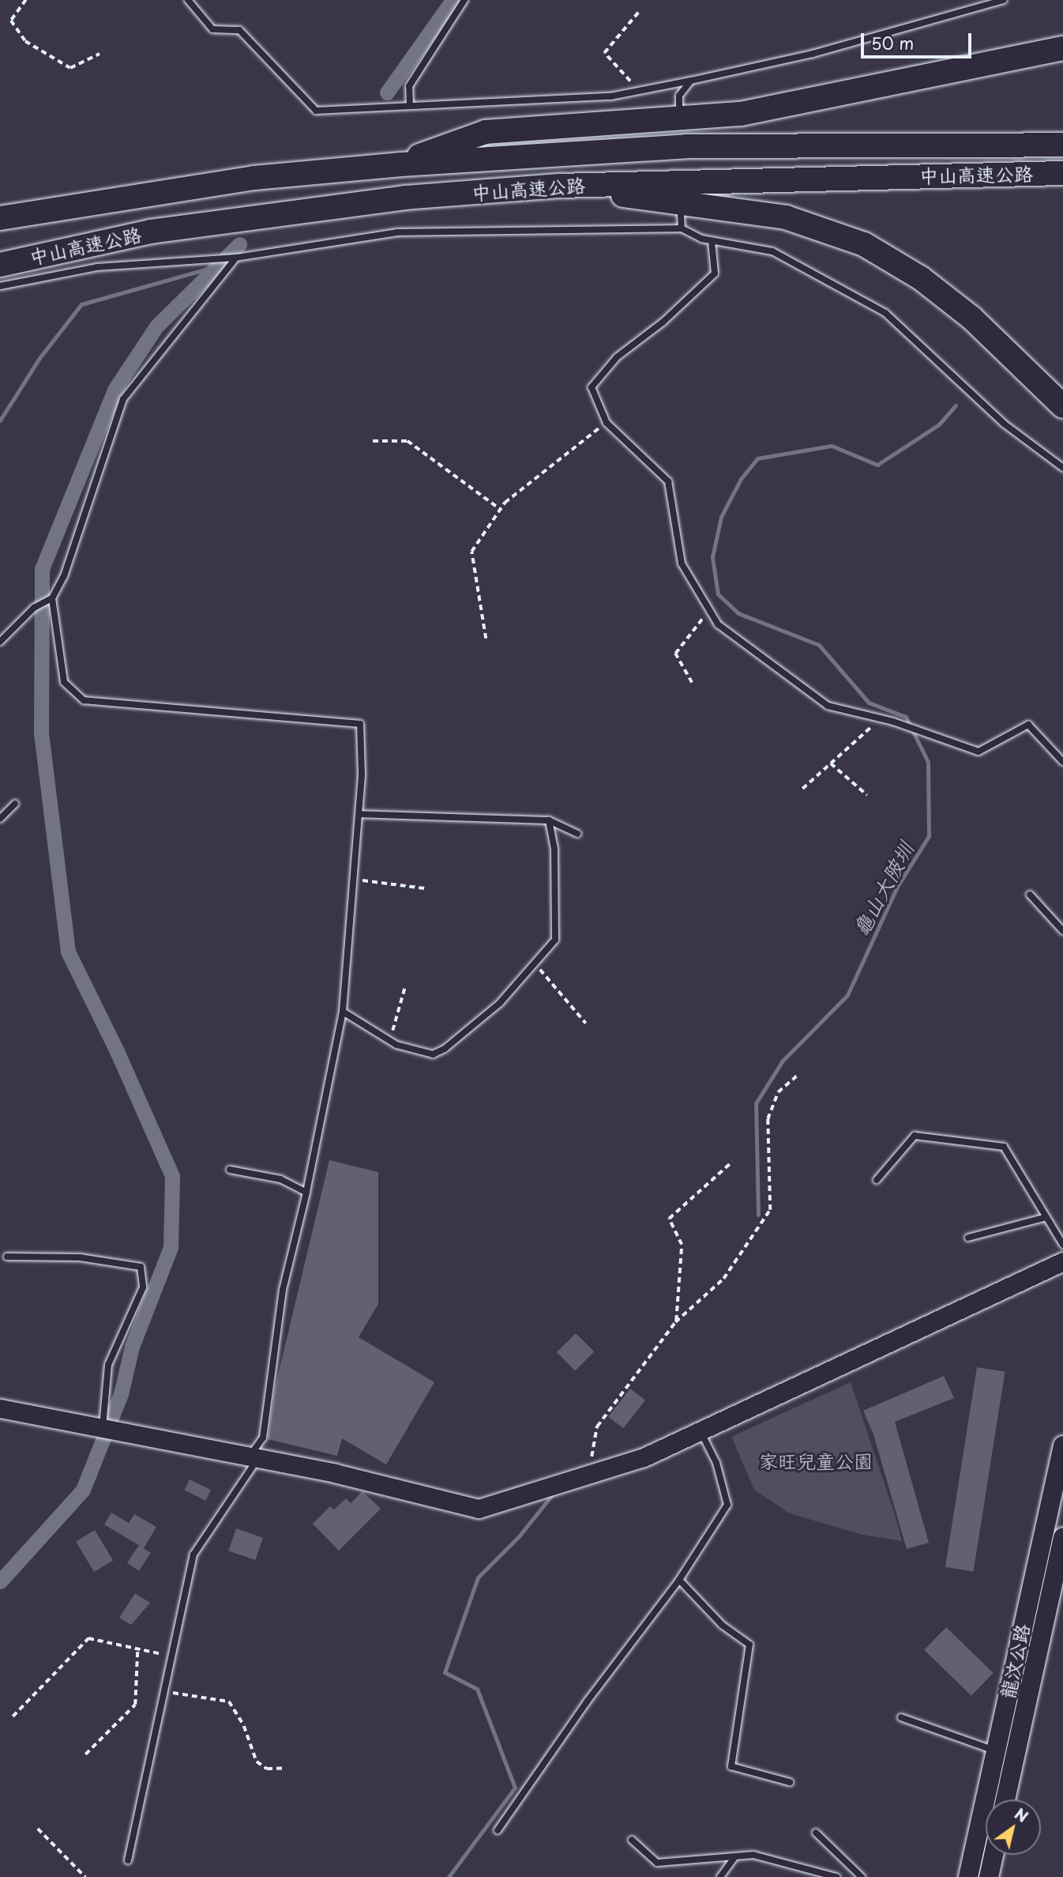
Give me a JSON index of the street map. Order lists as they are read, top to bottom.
{
  "streets": {
    "highway": ["中山高速公路"],
    "main road": ["龍汶公路"]
  },
  "water": ["龜山大陂圳"],
  "parks": ["家旺兒童公園"],
  "scale_bar": "50 m",
  "north": "top right"
}
